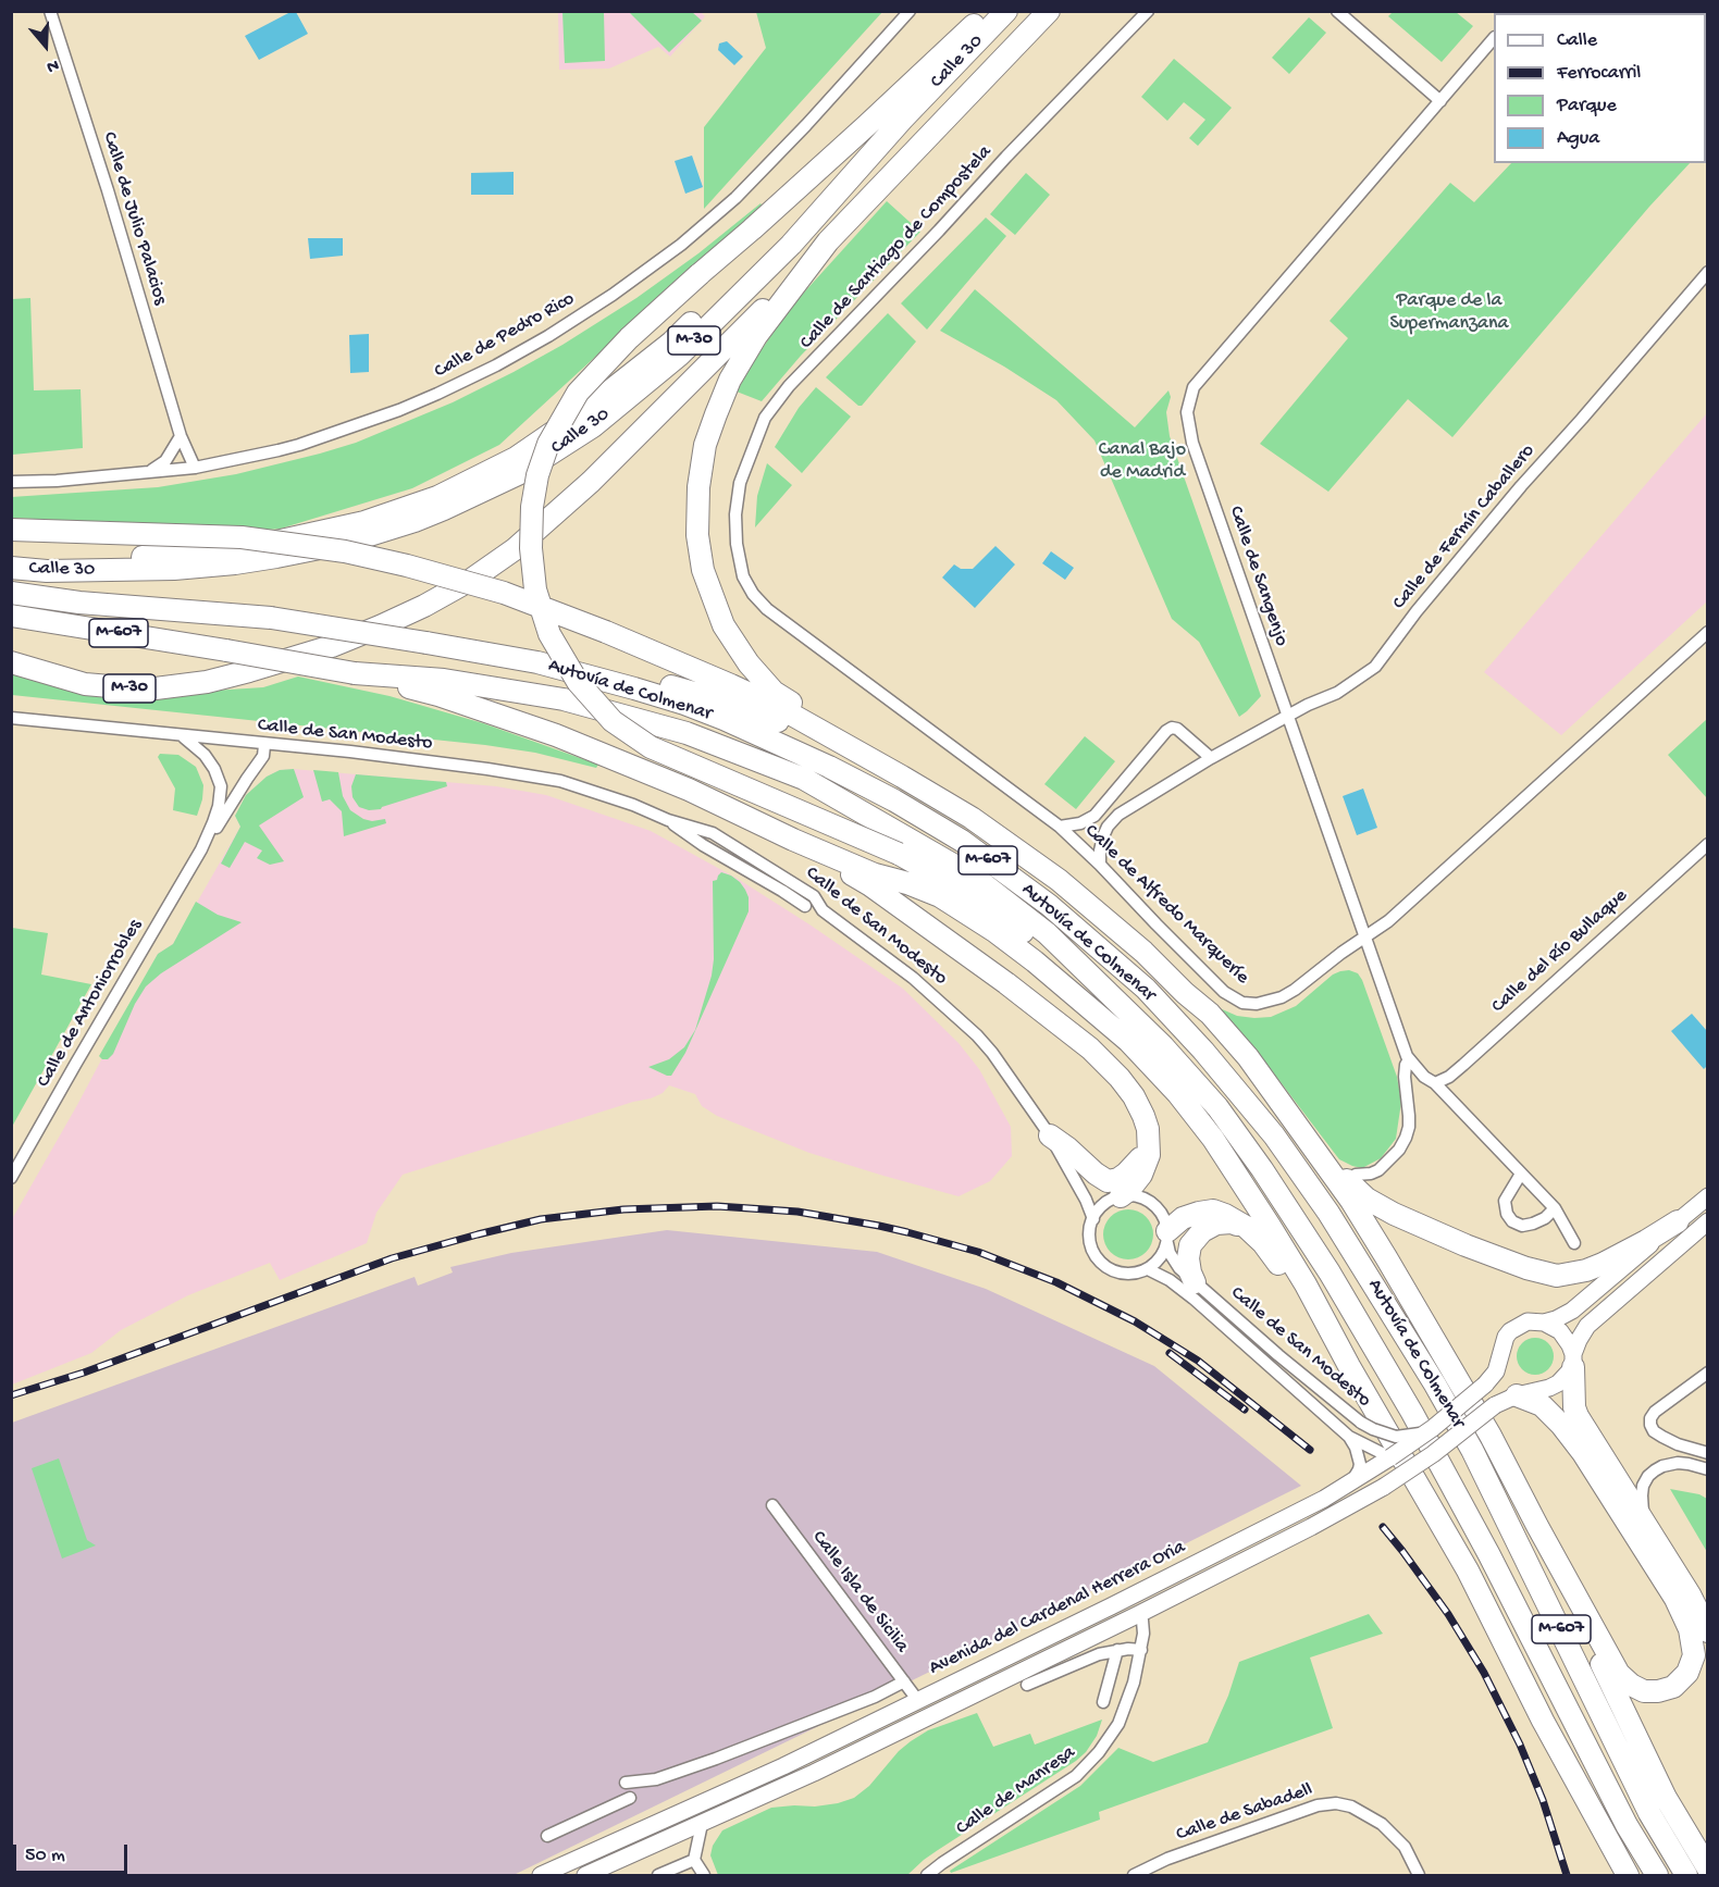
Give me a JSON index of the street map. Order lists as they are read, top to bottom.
{
  "streets": {
    "highway": [
      "Calle 30",
      "M-30",
      "M-607",
      "Autovía de Colmenar"
    ],
    "main road": ["Avenida del Cardenal Herrera Oria"],
    "street": [
      "Calle de Julio Palacios",
      "Calle de Santiago de Compostela",
      "Calle de Pedro Rico",
      "Calle de Fermín Caballero",
      "Calle de Sangenjo",
      "Calle de San Modesto",
      "Calle de Alfredo Marqueríe",
      "Calle del Río Bullaque",
      "Calle de Antoniorrobles",
      "Calle Isla de Sicilia",
      "Calle de Manresa",
      "Calle de Sabadell"
    ]
  },
  "crossings": [
    ["Calle 30", "M-30"],
    ["Calle de Julio Palacios", "Calle de Pedro Rico"],
    ["Calle de Santiago de Compostela", "Calle de Alfredo Marqueríe"],
    ["Calle de Fermín Caballero", "Calle de Sangenjo"],
    ["Calle de Fermín Caballero", "Calle de Alfredo Marqueríe"],
    ["Calle de Sangenjo", "Calle de Alfredo Marqueríe"],
    ["Calle de Sangenjo", "Calle del Río Bullaque"],
    ["Calle de San Modesto", "Calle de Antoniorrobles"],
    ["Calle de San Modesto", "Avenida del Cardenal Herrera Oria"],
    ["Calle Isla de Sicilia", "Avenida del Cardenal Herrera Oria"],
    ["Avenida del Cardenal Herrera Oria", "Calle de Manresa"]
  ],
  "parks": ["Parque de la Supermanzana", "Canal Bajo de Madrid"],
  "legend": [
    "Calle",
    "Ferrocarril",
    "Parque",
    "Agua"
  ],
  "scale_bar": "50 m",
  "north": "bottom"
}
